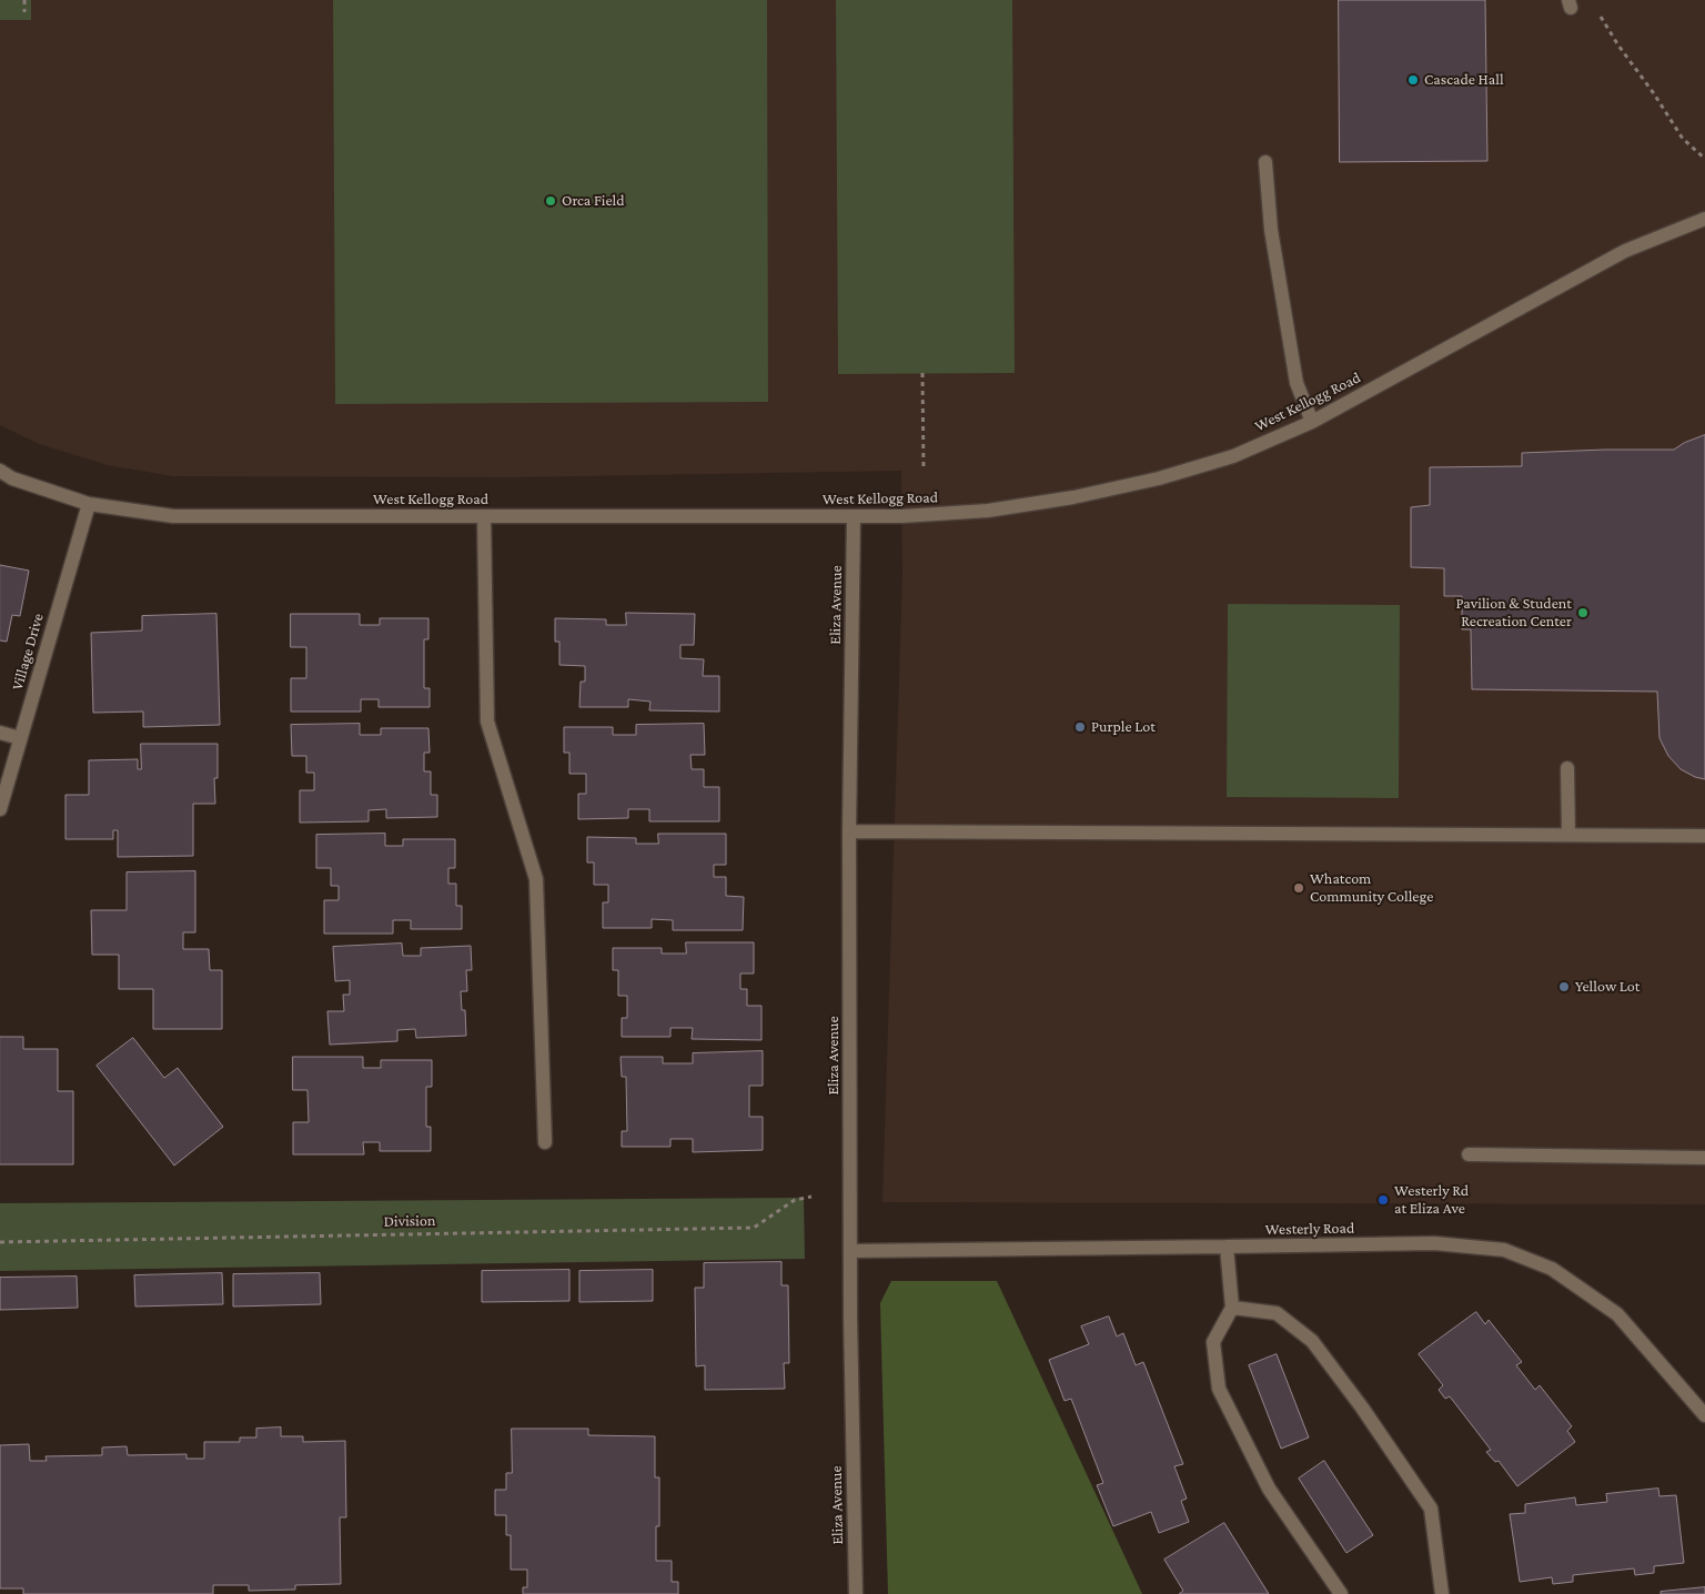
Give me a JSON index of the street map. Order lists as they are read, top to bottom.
{
  "streets": {
    "street": [
      "West Kellogg Road",
      "Eliza Avenue",
      "Village Drive",
      "Westerly Road"
    ],
    "path": ["Division"]
  },
  "crossings": [
    ["West Kellogg Road", "Eliza Avenue"],
    ["West Kellogg Road", "Village Drive"],
    ["Eliza Avenue", "Westerly Road"]
  ],
  "places": [
    "Cascade Hall",
    "Orca Field",
    "Pavilion & Student Recreation Center",
    "Purple Lot",
    "Whatcom Community College",
    "Yellow Lot",
    "Westerly Rd at Eliza Ave"
  ]
}
